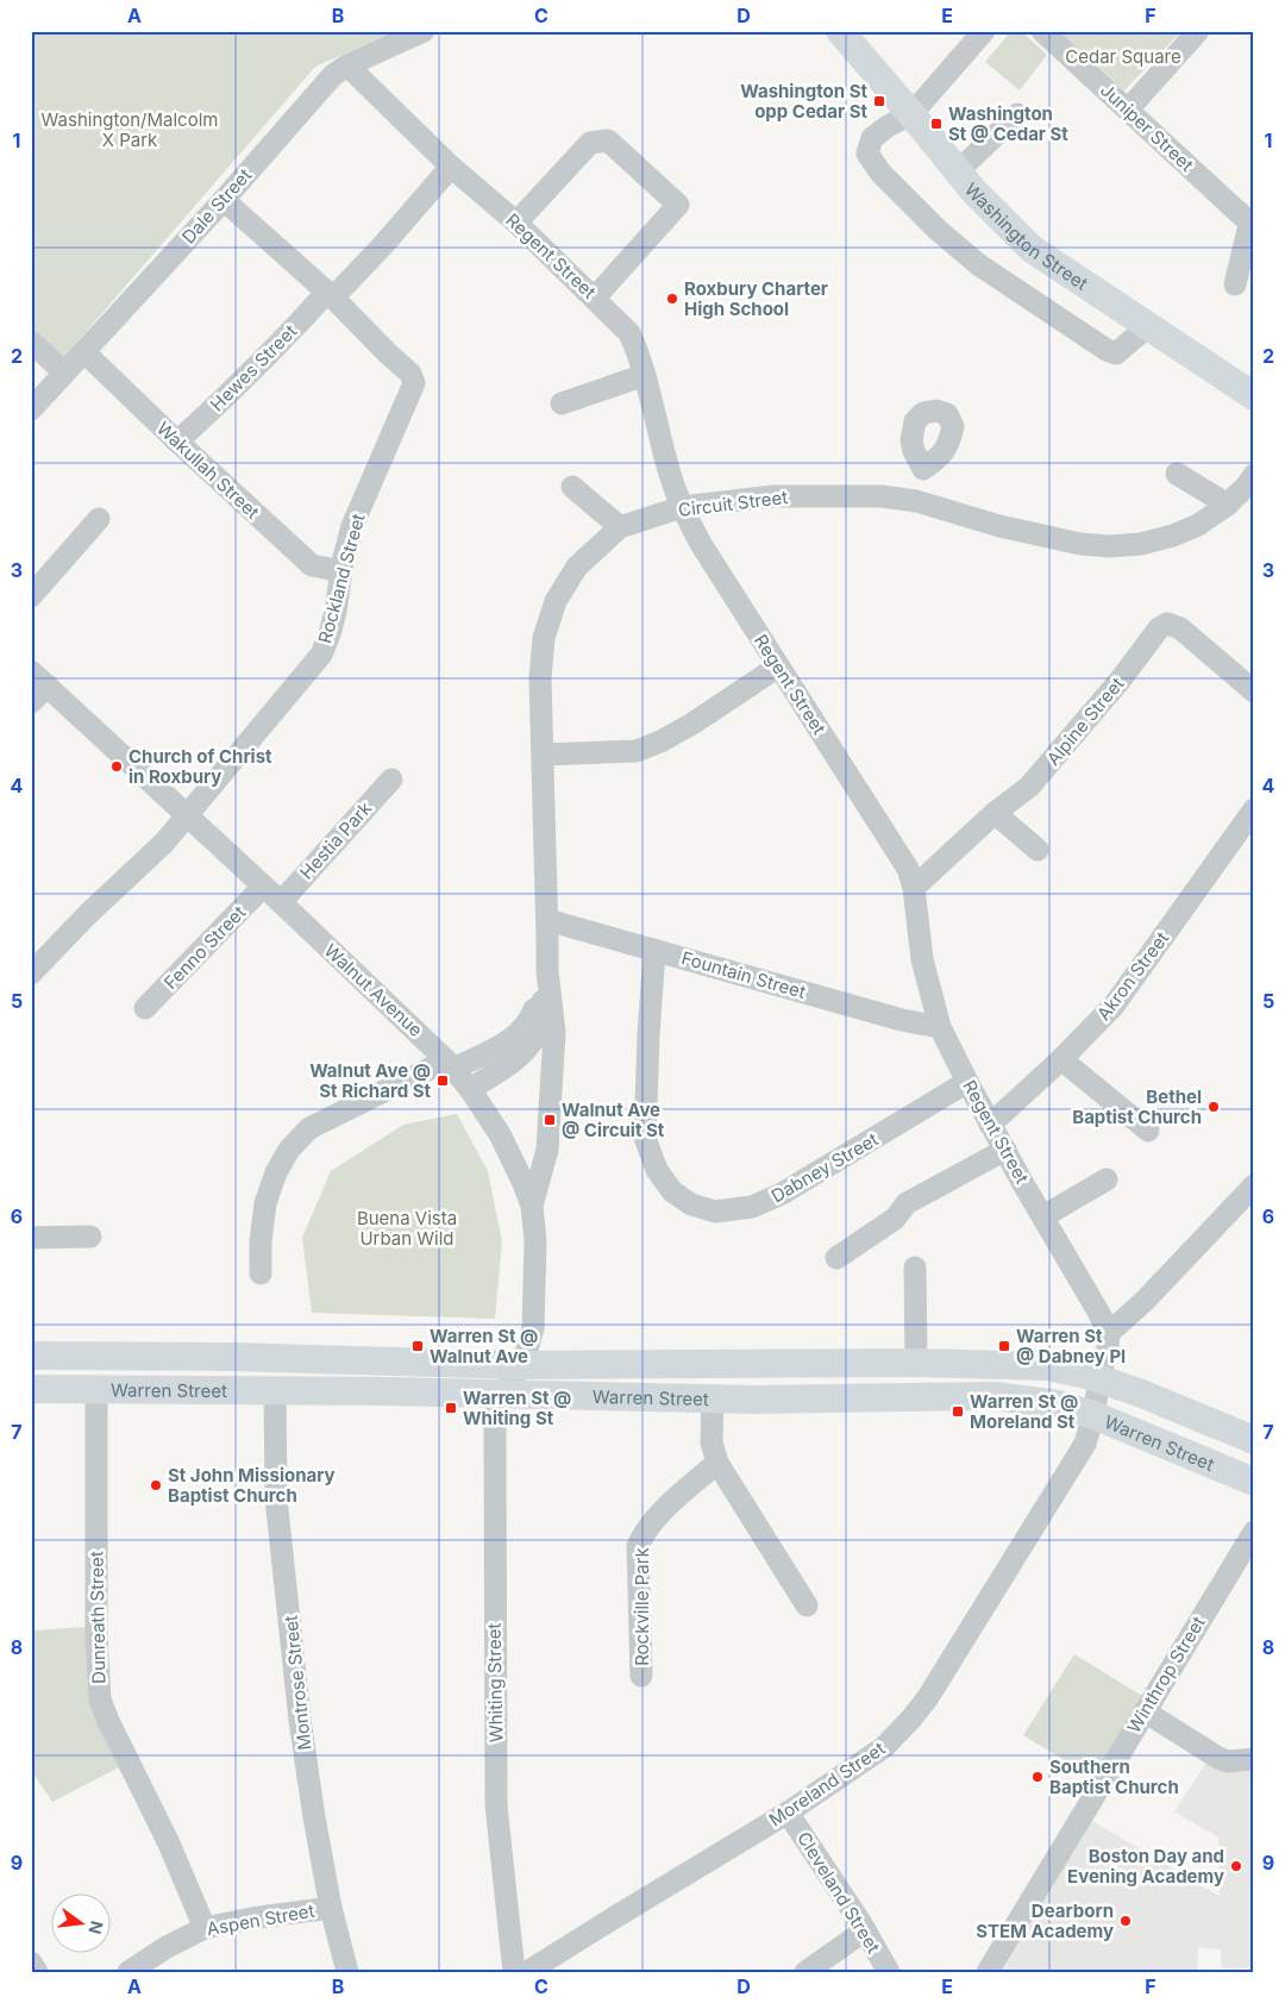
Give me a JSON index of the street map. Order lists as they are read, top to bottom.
{
  "streets": {
    "main road": ["Washington Street", "Warren Street"],
    "street": [
      "Juniper Street",
      "Dale Street",
      "Regent Street",
      "Hewes Street",
      "Wakullah Street",
      "Circuit Street",
      "Rockland Street",
      "Alpine Street",
      "Hestia Park",
      "Fenno Street",
      "Fountain Street",
      "Akron Street",
      "Walnut Avenue",
      "Dabney Street",
      "Rockville Park",
      "Dunreath Street",
      "Winthrop Street",
      "Montrose Street",
      "Whiting Street",
      "Moreland Street",
      "Cleveland Street",
      "Aspen Street"
    ]
  },
  "crossings": [
    ["Dale Street", "Regent Street"],
    ["Dale Street", "Wakullah Street"],
    ["Dale Street", "Rockland Street"],
    ["Regent Street", "Hewes Street"],
    ["Regent Street", "Circuit Street"],
    ["Regent Street", "Alpine Street"],
    ["Regent Street", "Fountain Street"],
    ["Regent Street", "Akron Street"],
    ["Regent Street", "Dabney Street"],
    ["Hewes Street", "Wakullah Street"],
    ["Hewes Street", "Rockland Street"],
    ["Wakullah Street", "Rockland Street"],
    ["Circuit Street", "Fountain Street"],
    ["Circuit Street", "Walnut Avenue"],
    ["Rockland Street", "Walnut Avenue"],
    ["Hestia Park", "Walnut Avenue"],
    ["Fenno Street", "Walnut Avenue"],
    ["Fountain Street", "Dabney Street"],
    ["Walnut Avenue", "Warren Street"],
    ["Walnut Avenue", "Whiting Street"],
    ["Warren Street", "Dunreath Street"],
    ["Warren Street", "Montrose Street"],
    ["Warren Street", "Whiting Street"],
    ["Warren Street", "Moreland Street"],
    ["Dunreath Street", "Aspen Street"],
    ["Montrose Street", "Aspen Street"],
    ["Moreland Street", "Cleveland Street"]
  ],
  "parks": ["Cedar Square", "Washington/Malcolm X Park", "Buena Vista Urban Wild"],
  "places": {
    "transit": [
      "Washington St opp Cedar St",
      "Washington St @ Cedar St",
      "Walnut Ave @ St Richard St",
      "Walnut Ave @ Circuit St",
      "Warren St @ Walnut Ave",
      "Warren St @ Dabney Pl",
      "Warren St @ Whiting St",
      "Warren St @ Moreland St"
    ],
    "other": [
      "Roxbury Charter High School",
      "Church of Christ in Roxbury",
      "Bethel Baptist Church",
      "St John Missionary Baptist Church",
      "Southern Baptist Church",
      "Boston Day and Evening Academy",
      "Dearborn STEM Academy"
    ]
  },
  "north": "right",
  "grid": {
    "columns": [
      "A",
      "B",
      "C",
      "D",
      "E",
      "F"
    ],
    "rows": [
      "1",
      "2",
      "3",
      "4",
      "5",
      "6",
      "7",
      "8",
      "9"
    ]
  }
}
